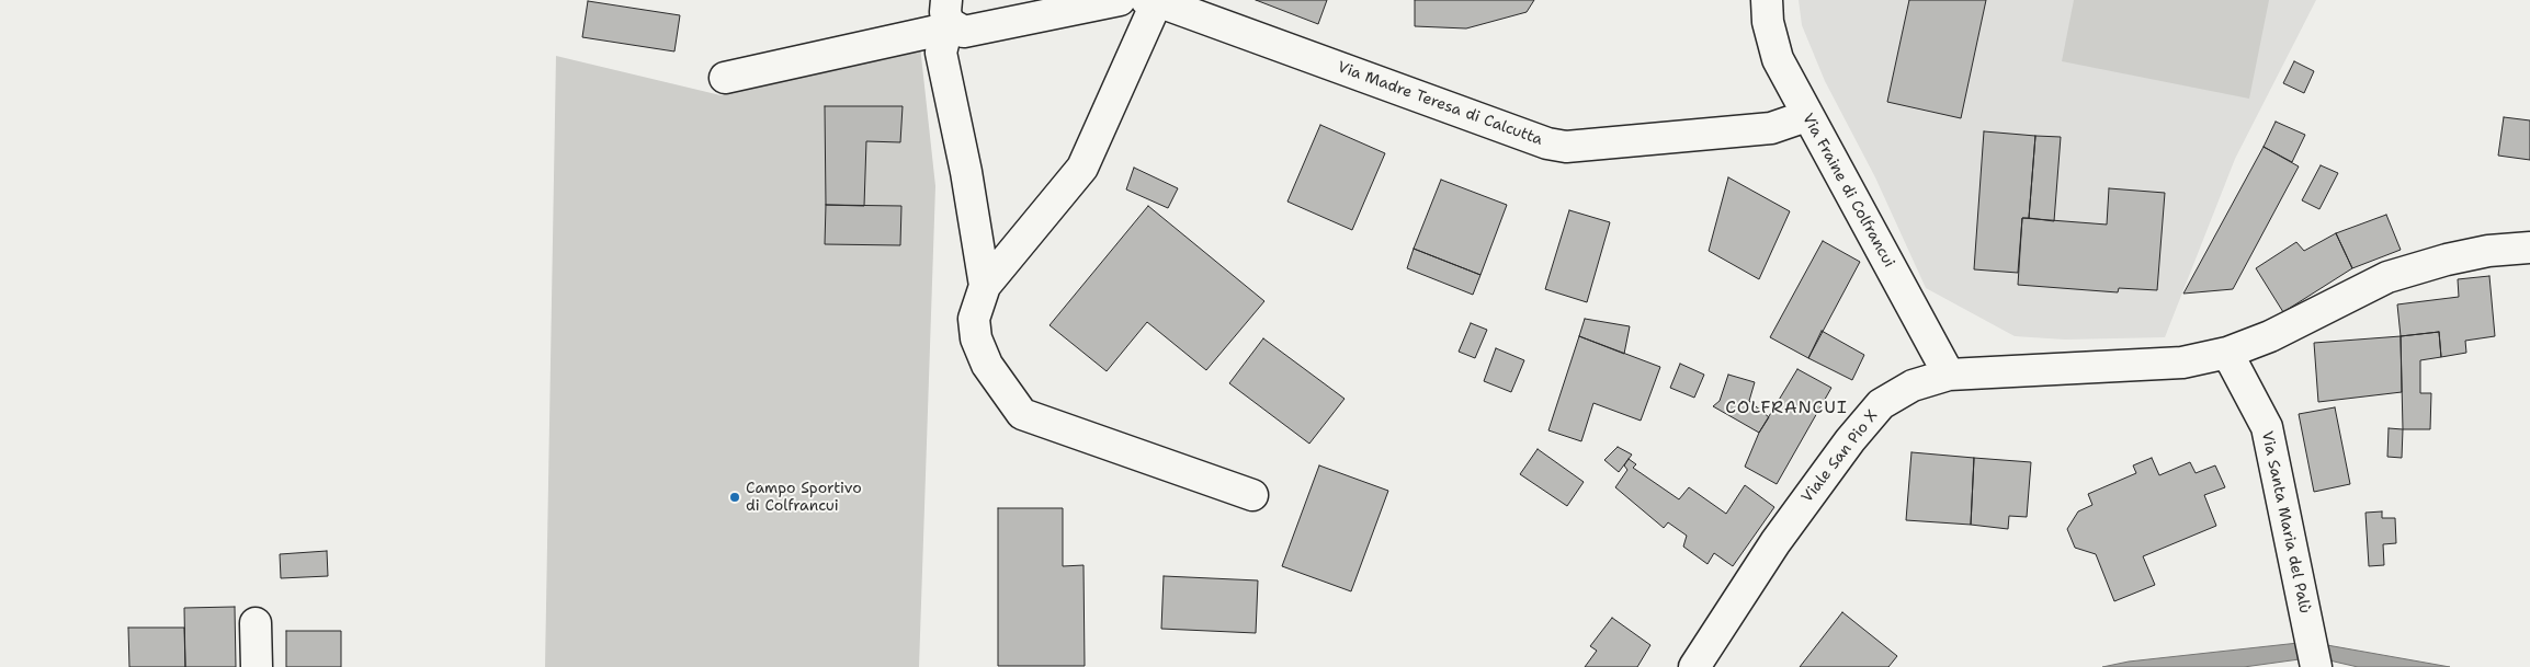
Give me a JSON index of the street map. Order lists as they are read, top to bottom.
{
  "streets": {
    "street": [
      "Via Madre Teresa di Calcutta",
      "Via Fraine di Colfrancui",
      "Viale San Pio X",
      "Via Santa Maria del Palù"
    ]
  },
  "crossings": [
    ["Via Madre Teresa di Calcutta", "Via Fraine di Colfrancui"],
    ["Via Fraine di Colfrancui", "Viale San Pio X"],
    ["Viale San Pio X", "Via Santa Maria del Palù"]
  ],
  "districts": ["COLFRANCUI"],
  "places": ["Campo Sportivo di Colfrancui"]
}
